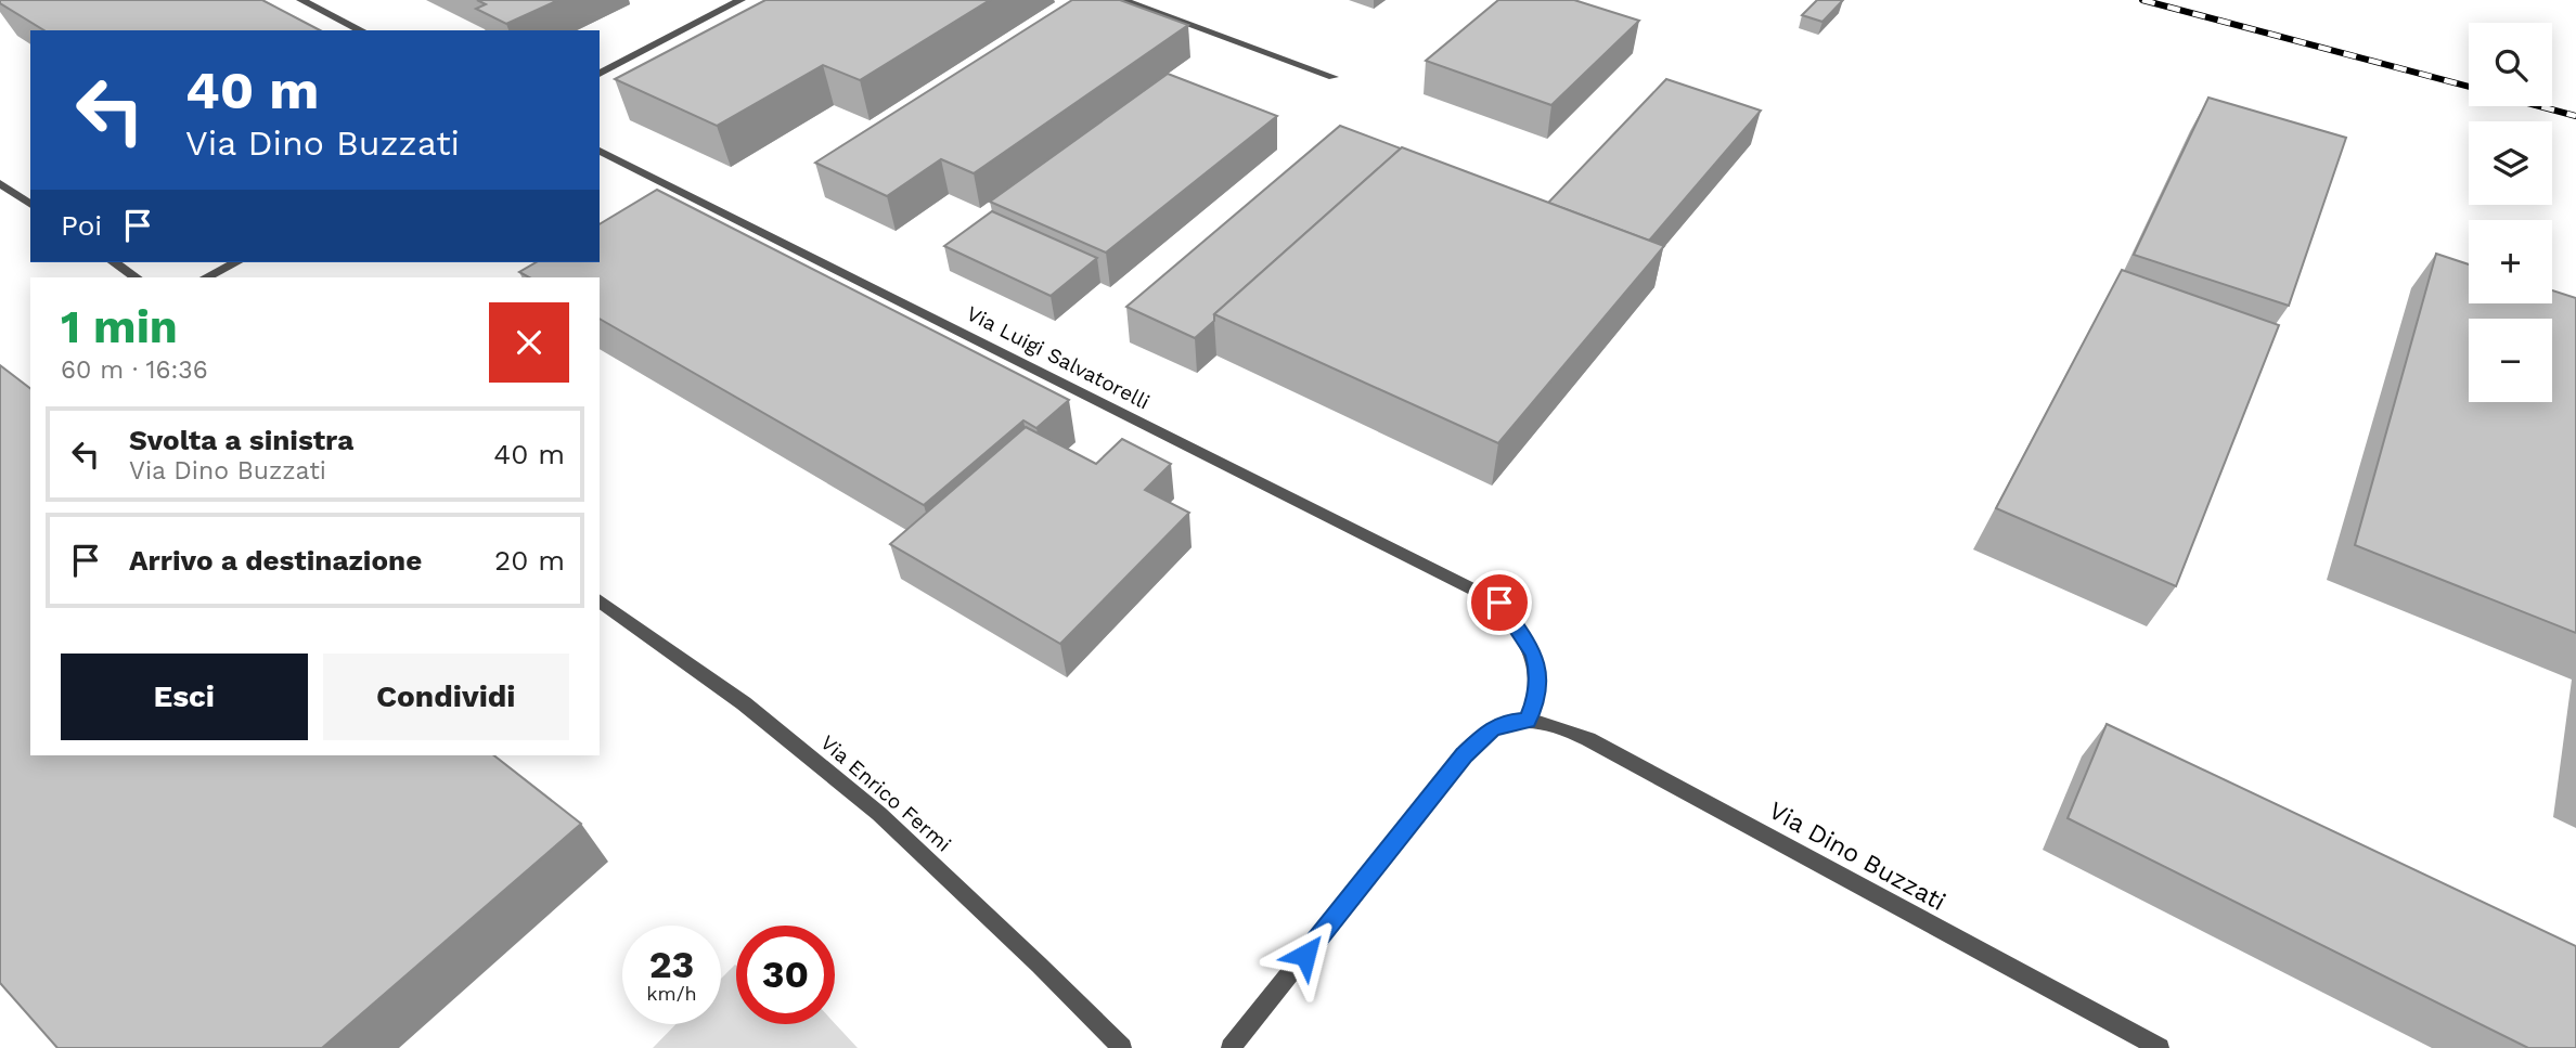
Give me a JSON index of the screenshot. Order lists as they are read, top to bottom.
{
  "streets": {
    "street": ["Via Luigi Salvatorelli", "Via Enrico Fermi", "Via Dino Buzzati"]
  },
  "crossings": [
    ["Via Luigi Salvatorelli", "Via Dino Buzzati"]
  ],
  "page": {
    "map_buttons": ["+", "−"],
    "turn": ["40 m", "Via Dino Buzzati"],
    "then": "Poi",
    "heading": ["1 min", "60 m · 16:36"],
    "list": [
      {
        "name": "Svolta a sinistra",
        "note": "Via Dino Buzzati",
        "value": "40 m"
      },
      {
        "name": "Arrivo a destinazione",
        "value": "20 m"
      }
    ],
    "buttons": ["Esci", "Condividi"],
    "speed": "23 km/h",
    "limit": "30"
  }
}
